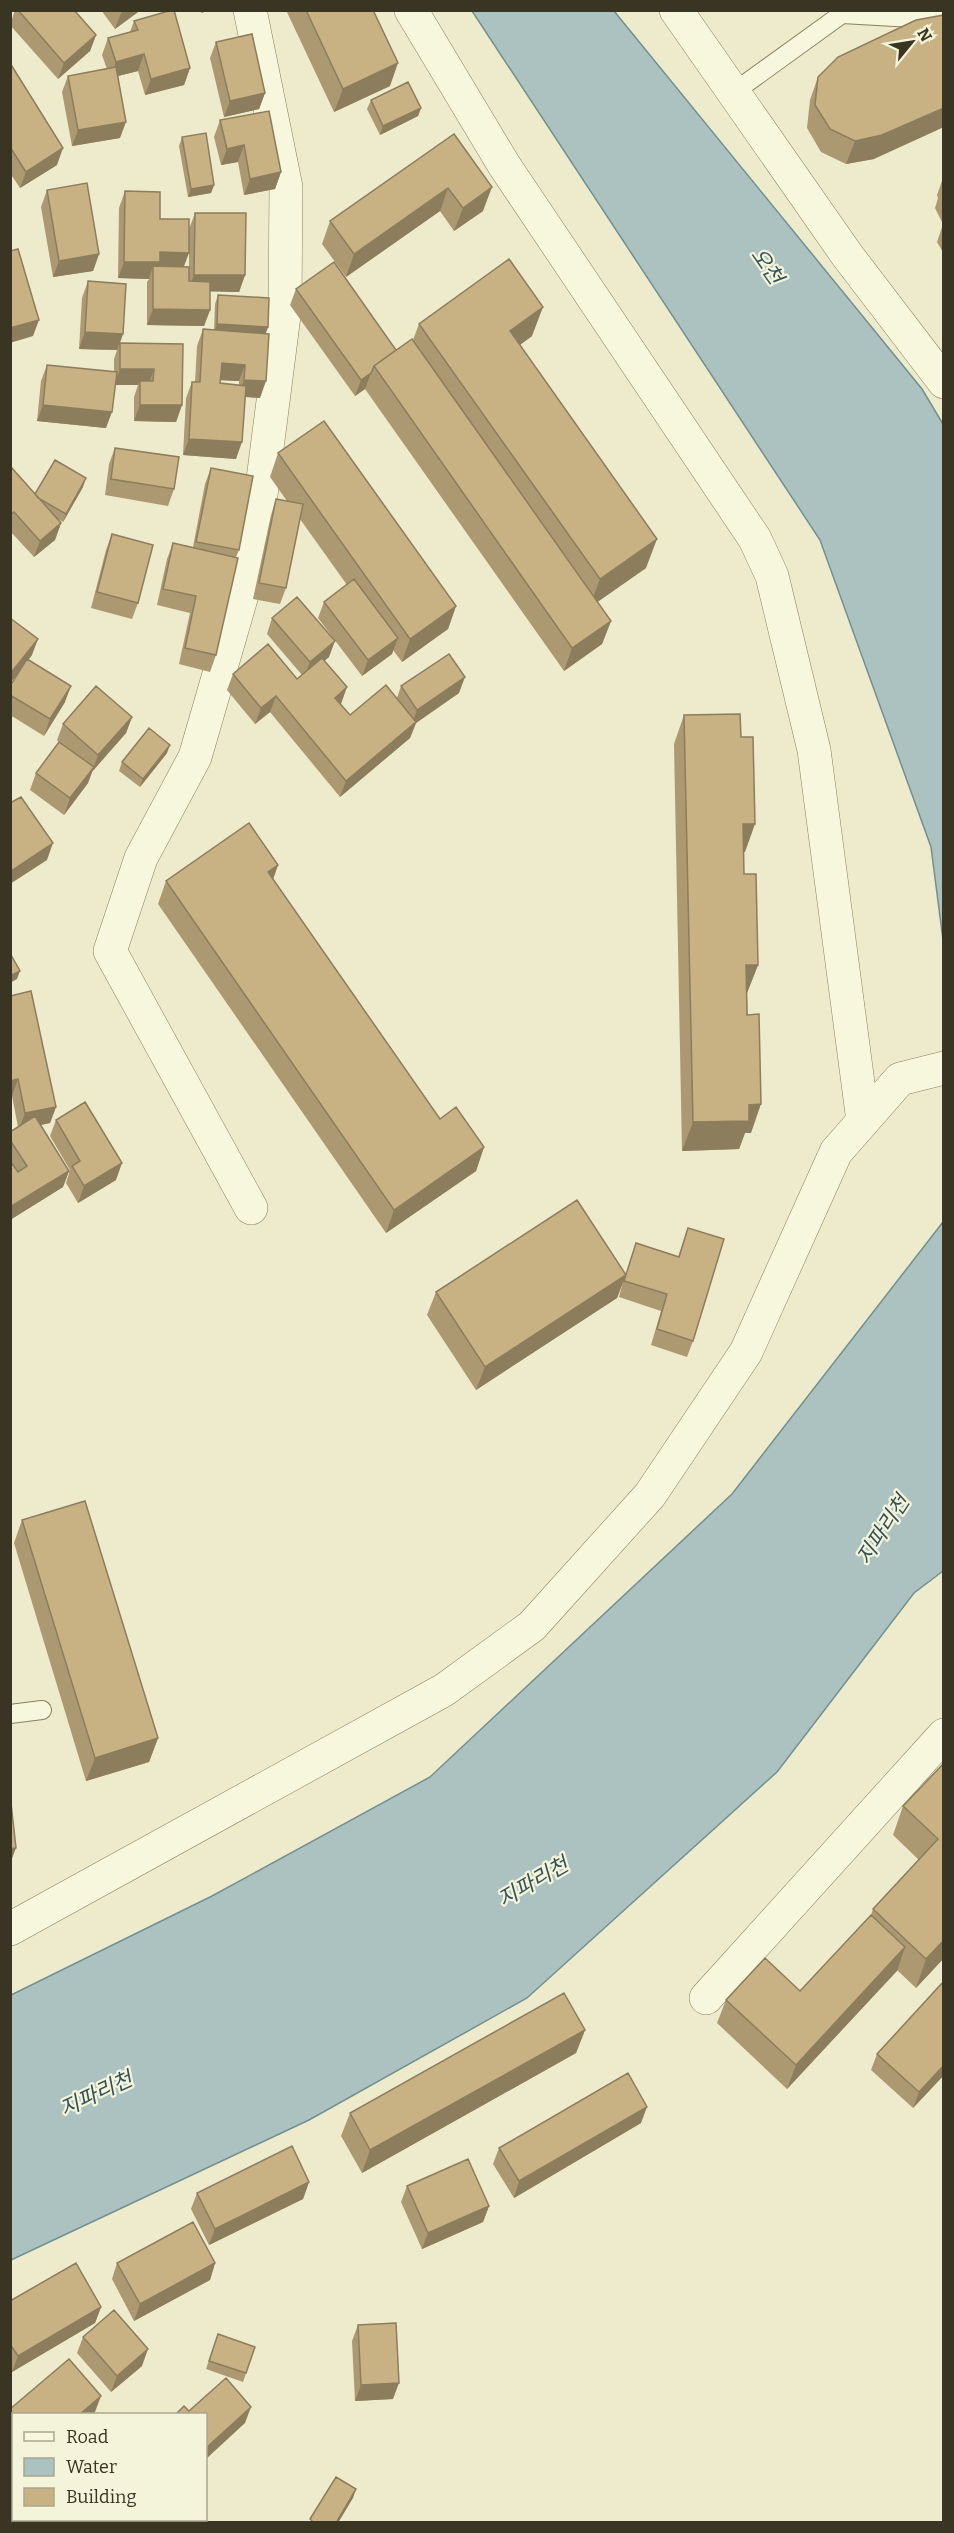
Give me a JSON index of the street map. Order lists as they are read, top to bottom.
{
  "water": ["오천", "지파리천"],
  "legend": ["Road", "Water", "Building"],
  "north": "top right"
}
